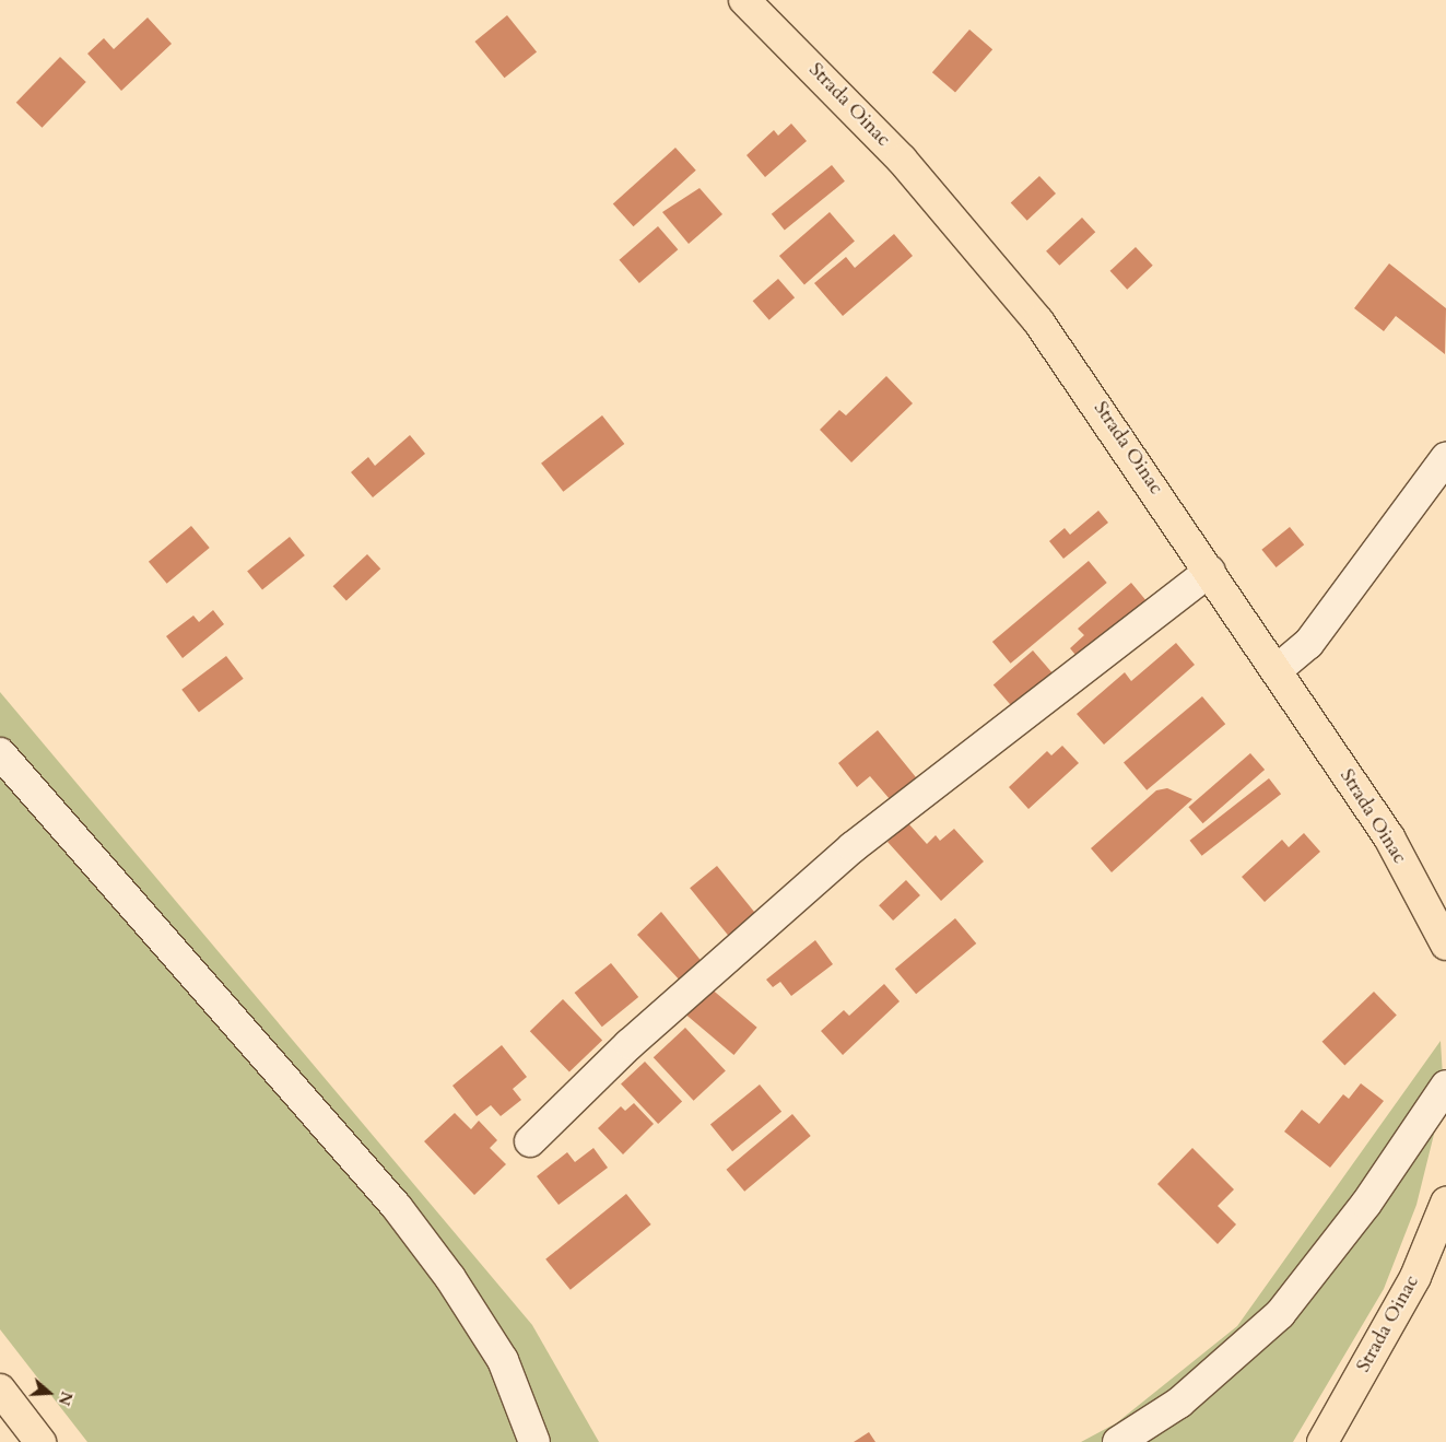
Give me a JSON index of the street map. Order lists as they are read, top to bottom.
{
  "streets": {
    "main road": ["Strada Oinac"]
  },
  "north": "right"
}
